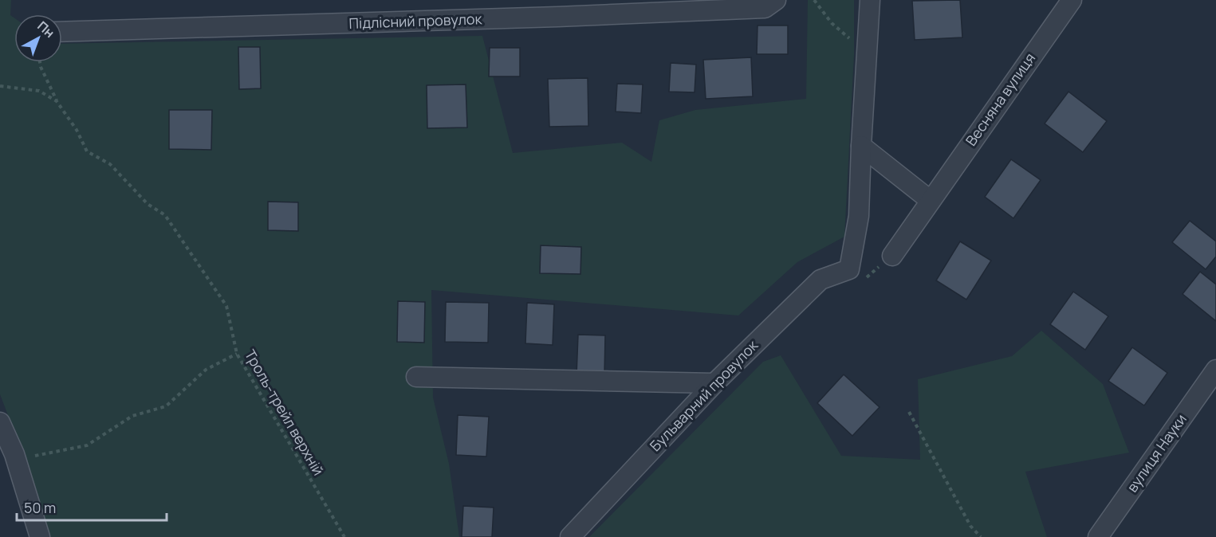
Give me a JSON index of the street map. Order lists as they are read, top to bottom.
{
  "streets": {
    "street": [
      "Підлісний провулок",
      "Весняна вулиця",
      "Бульварний провулок",
      "вулиця Науки"
    ],
    "path": ["Троль-трейл верхній"]
  },
  "scale_bar": "50 m",
  "north": "top right"
}
